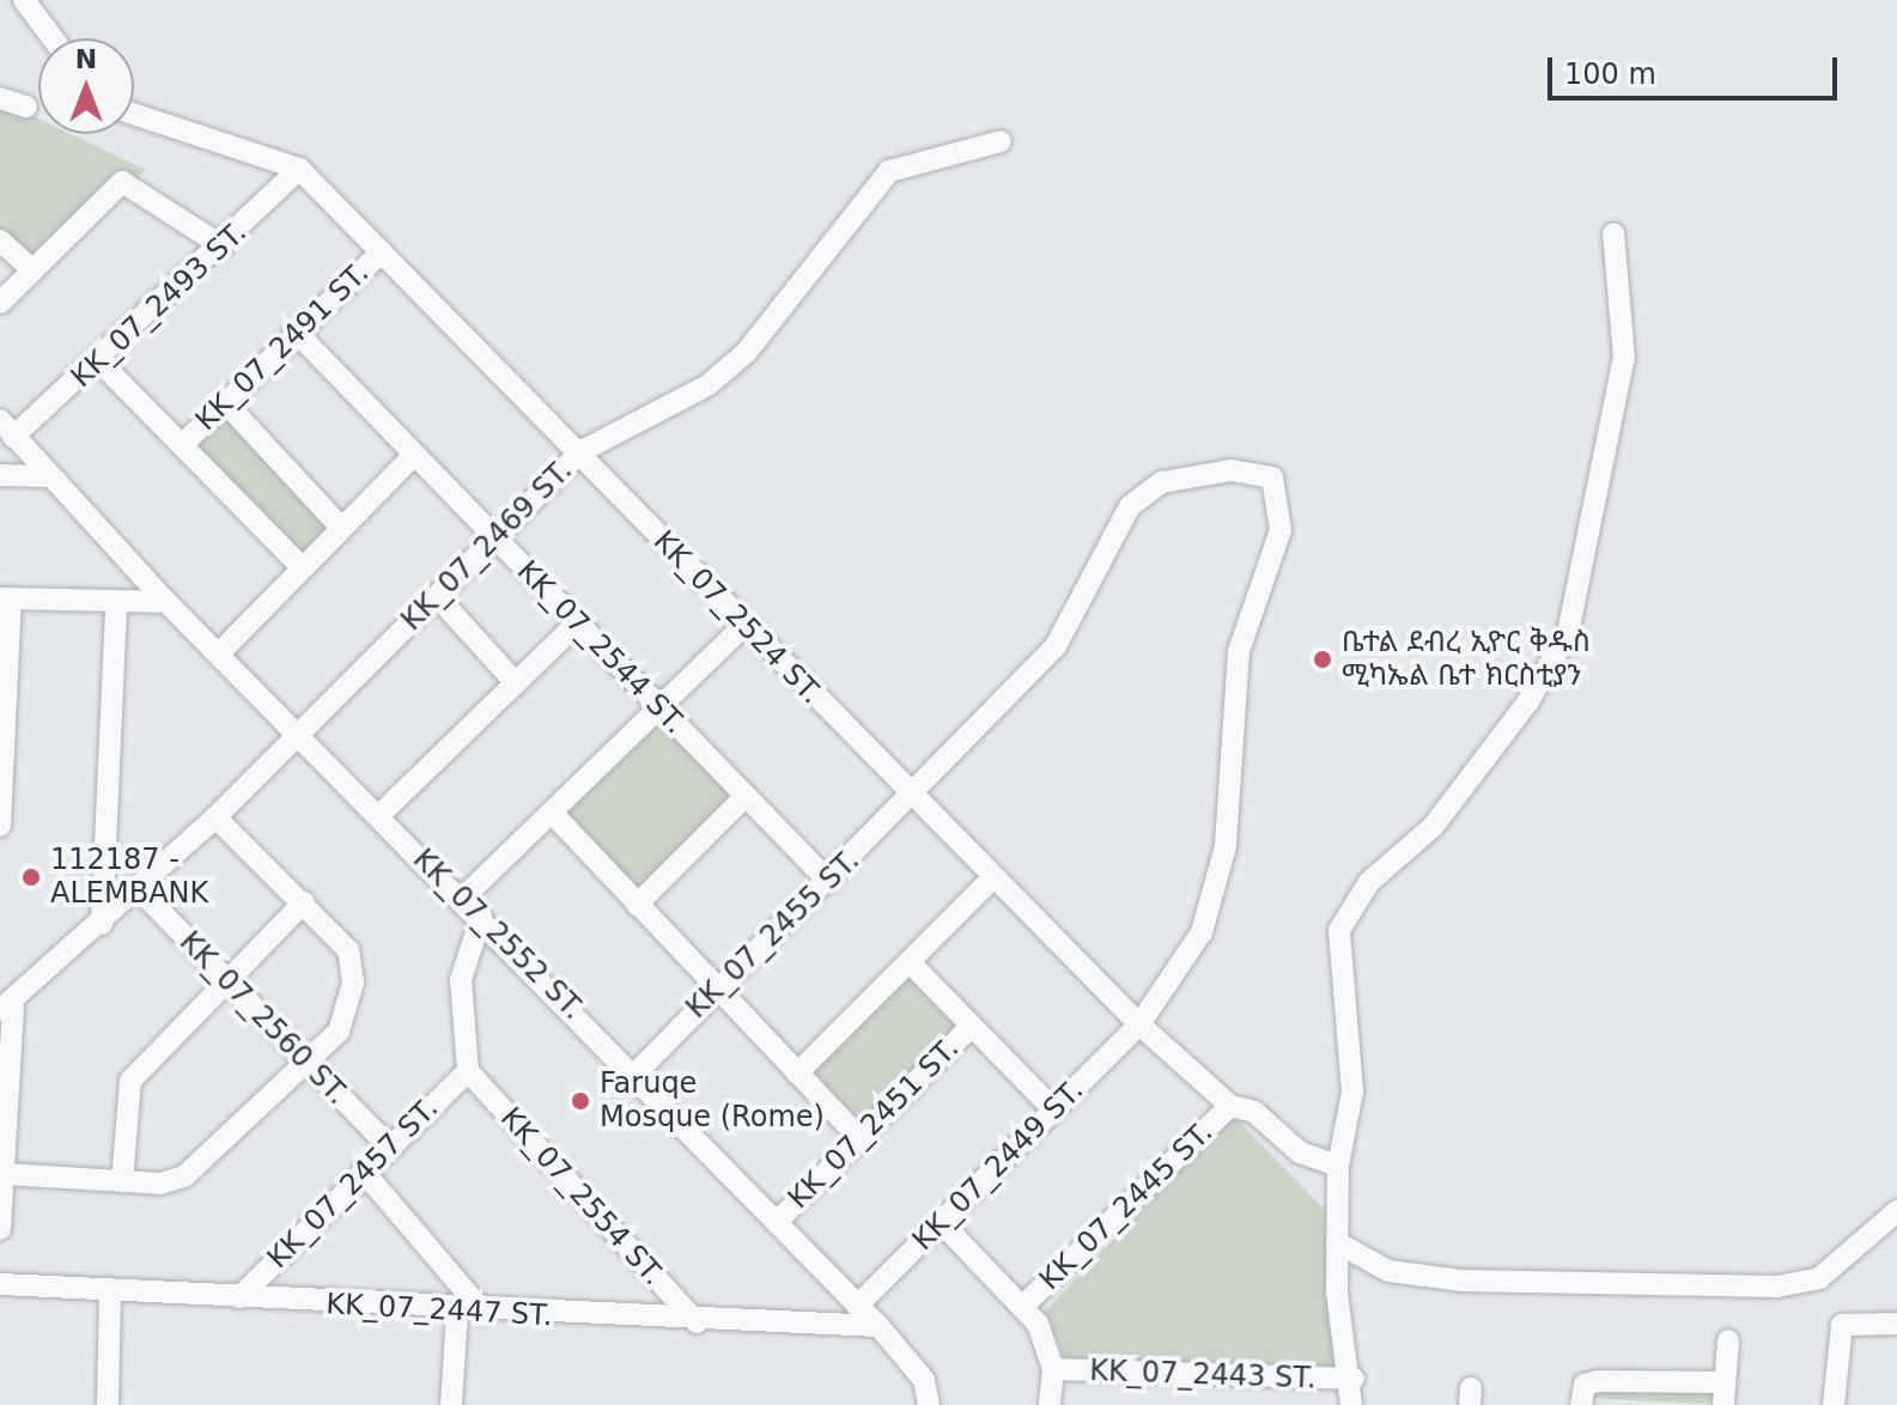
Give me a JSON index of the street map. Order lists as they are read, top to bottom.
{
  "streets": {
    "street": [
      "KK_07_2493 ST.",
      "KK_07_2491 ST.",
      "KK_07_2469 ST.",
      "KK_07_2524 ST.",
      "KK_07_2544 ST.",
      "KK_07_2552 ST.",
      "KK_07_2455 ST.",
      "KK_07_2560 ST.",
      "KK_07_2451 ST.",
      "KK_07_2449 ST.",
      "KK_07_2457 ST.",
      "KK_07_2554 ST.",
      "KK_07_2445 ST.",
      "KK_07_2447 ST.",
      "KK_07_2443 ST."
    ]
  },
  "crossings": [
    ["KK_07_2493 ST.", "KK_07_2524 ST."],
    ["KK_07_2493 ST.", "KK_07_2552 ST."],
    ["KK_07_2491 ST.", "KK_07_2524 ST."],
    ["KK_07_2491 ST.", "KK_07_2544 ST."],
    ["KK_07_2469 ST.", "KK_07_2524 ST."],
    ["KK_07_2469 ST.", "KK_07_2544 ST."],
    ["KK_07_2469 ST.", "KK_07_2552 ST."],
    ["KK_07_2469 ST.", "KK_07_2560 ST."],
    ["KK_07_2524 ST.", "KK_07_2455 ST."],
    ["KK_07_2524 ST.", "KK_07_2449 ST."],
    ["KK_07_2524 ST.", "KK_07_2445 ST."],
    ["KK_07_2544 ST.", "KK_07_2455 ST."],
    ["KK_07_2552 ST.", "KK_07_2455 ST."],
    ["KK_07_2552 ST.", "KK_07_2451 ST."],
    ["KK_07_2552 ST.", "KK_07_2449 ST."],
    ["KK_07_2552 ST.", "KK_07_2447 ST."],
    ["KK_07_2455 ST.", "KK_07_2449 ST."],
    ["KK_07_2560 ST.", "KK_07_2457 ST."],
    ["KK_07_2457 ST.", "KK_07_2554 ST."],
    ["KK_07_2457 ST.", "KK_07_2447 ST."],
    ["KK_07_2554 ST.", "KK_07_2447 ST."]
  ],
  "places": ["ቤተል ደብረ ኢዮር ቅዱስ ሚካኤል ቤተ ክርስቲያን", "112187 - ALEMBANK", "Faruqe Mosque (Rome)"],
  "scale_bar": "100 m",
  "north": "top"
}
